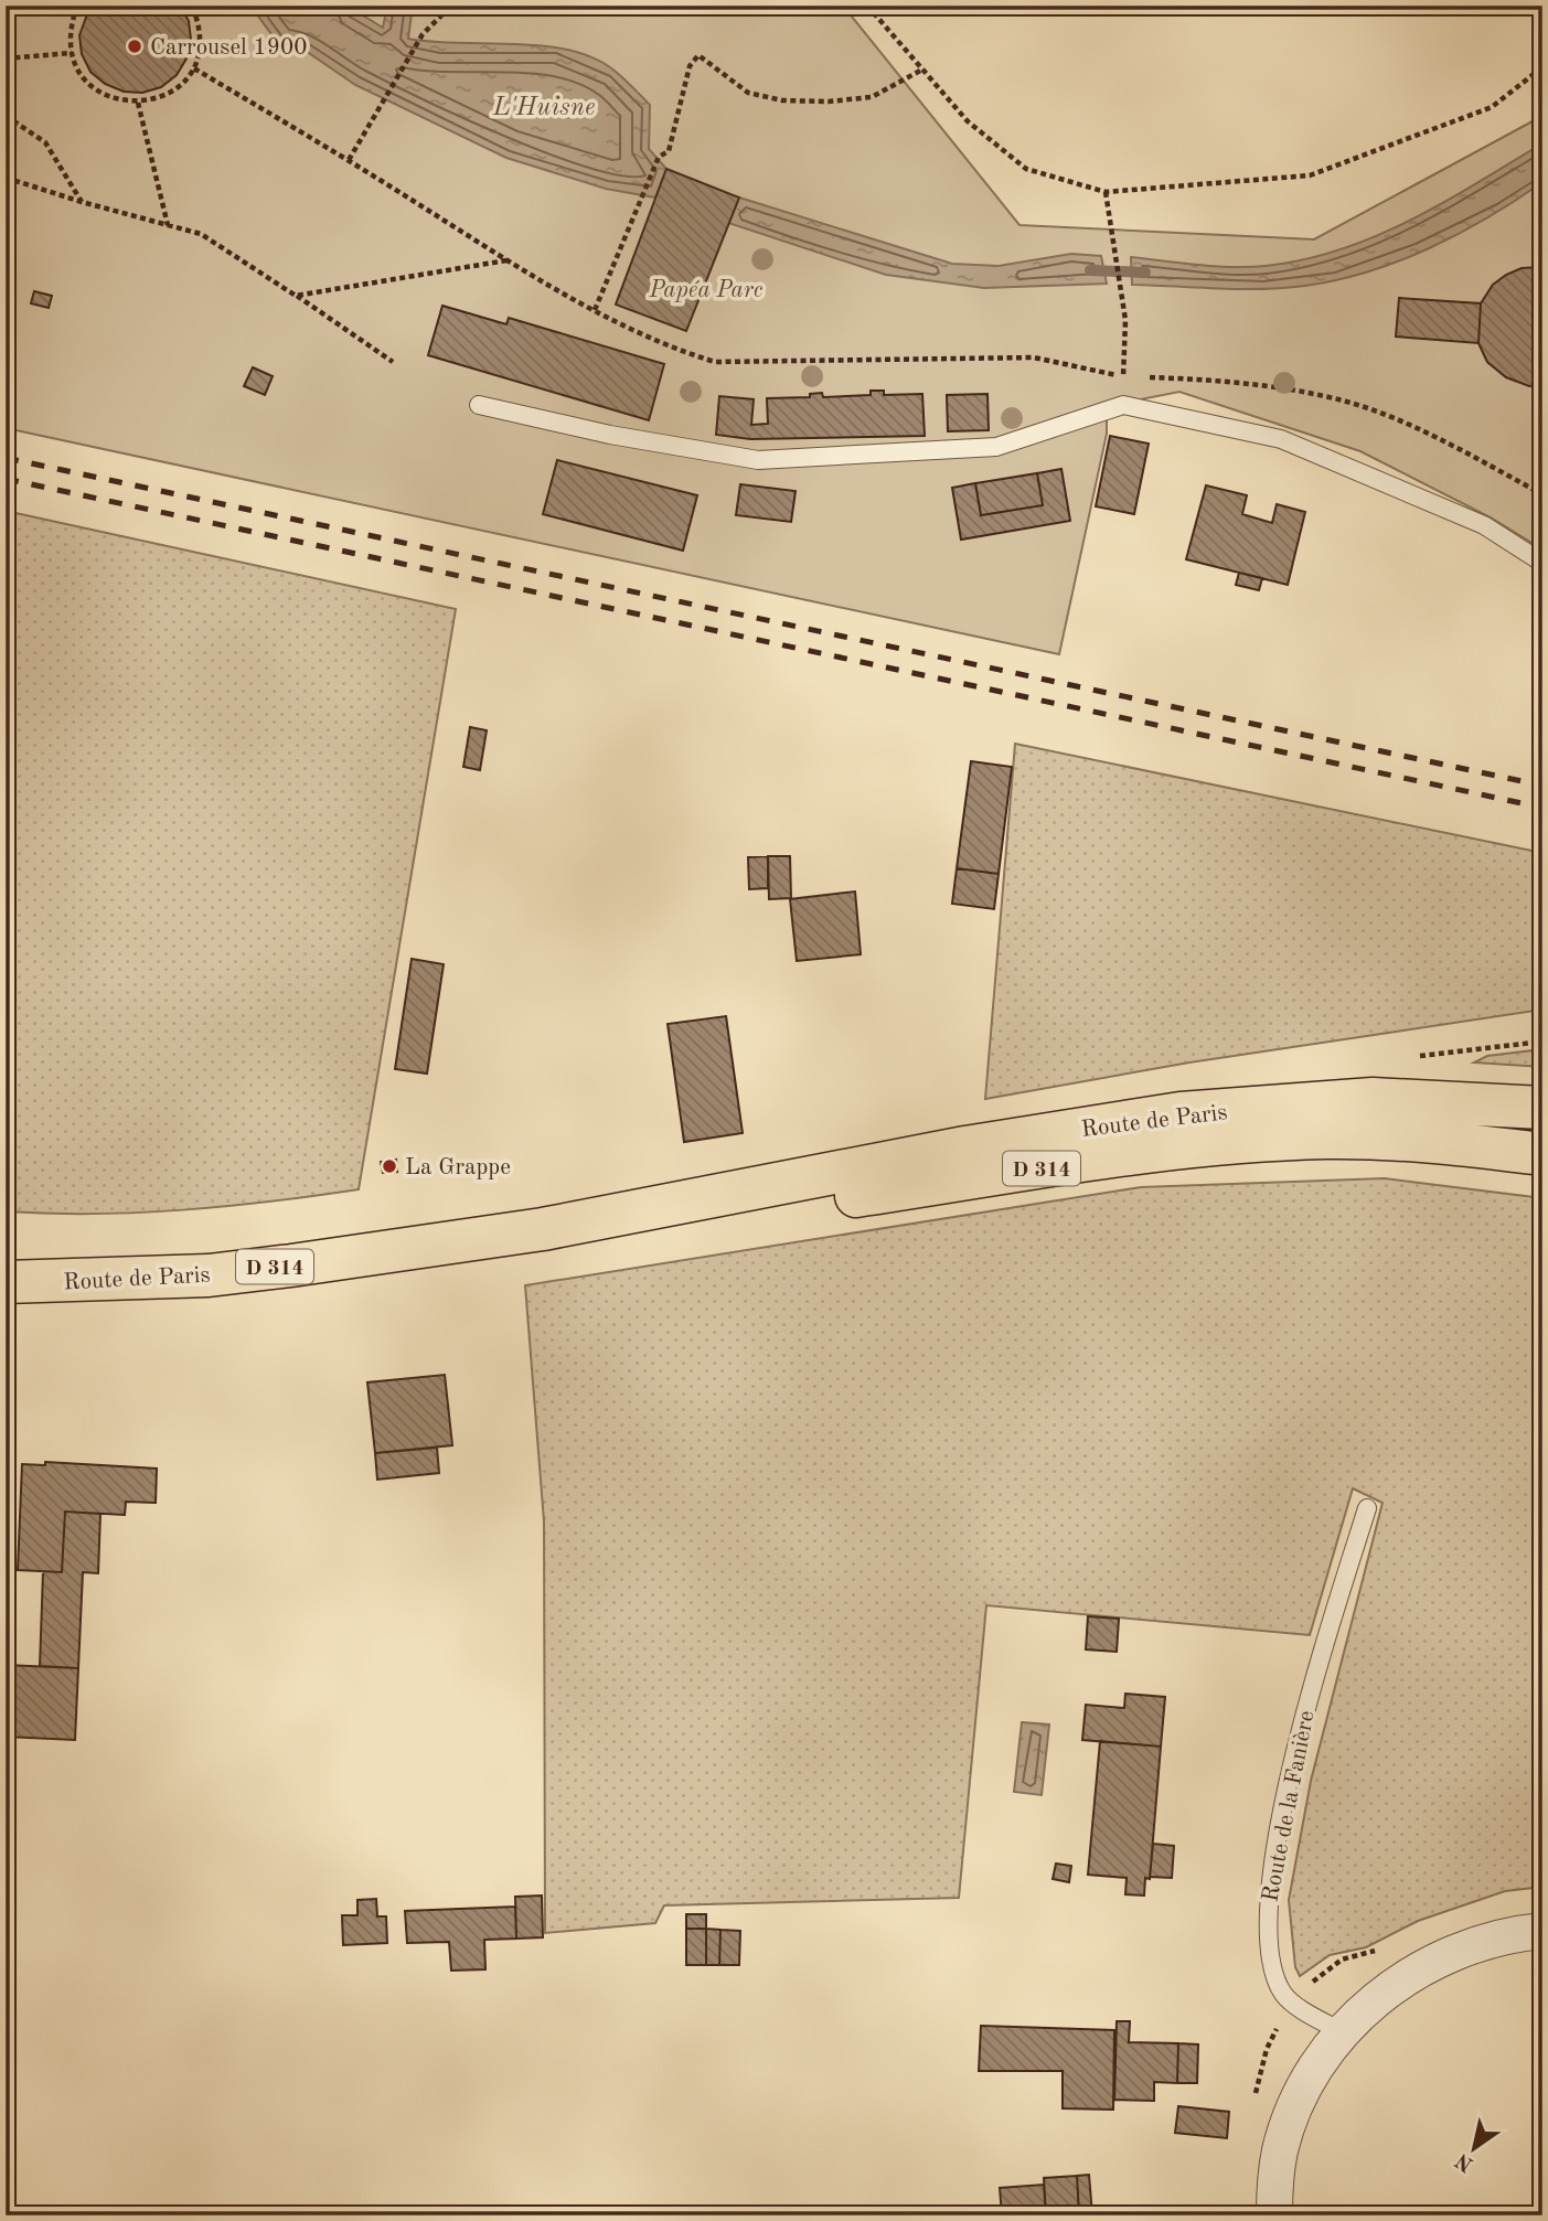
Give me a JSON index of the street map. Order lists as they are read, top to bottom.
{
  "streets": {
    "main road": ["Route de Paris", "D 314"],
    "lane": ["Route de la Fanière"]
  },
  "water": ["L'Huisne"],
  "parks": ["Papéa Parc"],
  "places": ["Carrousel 1900", "La Grappe"],
  "north": "bottom left"
}
